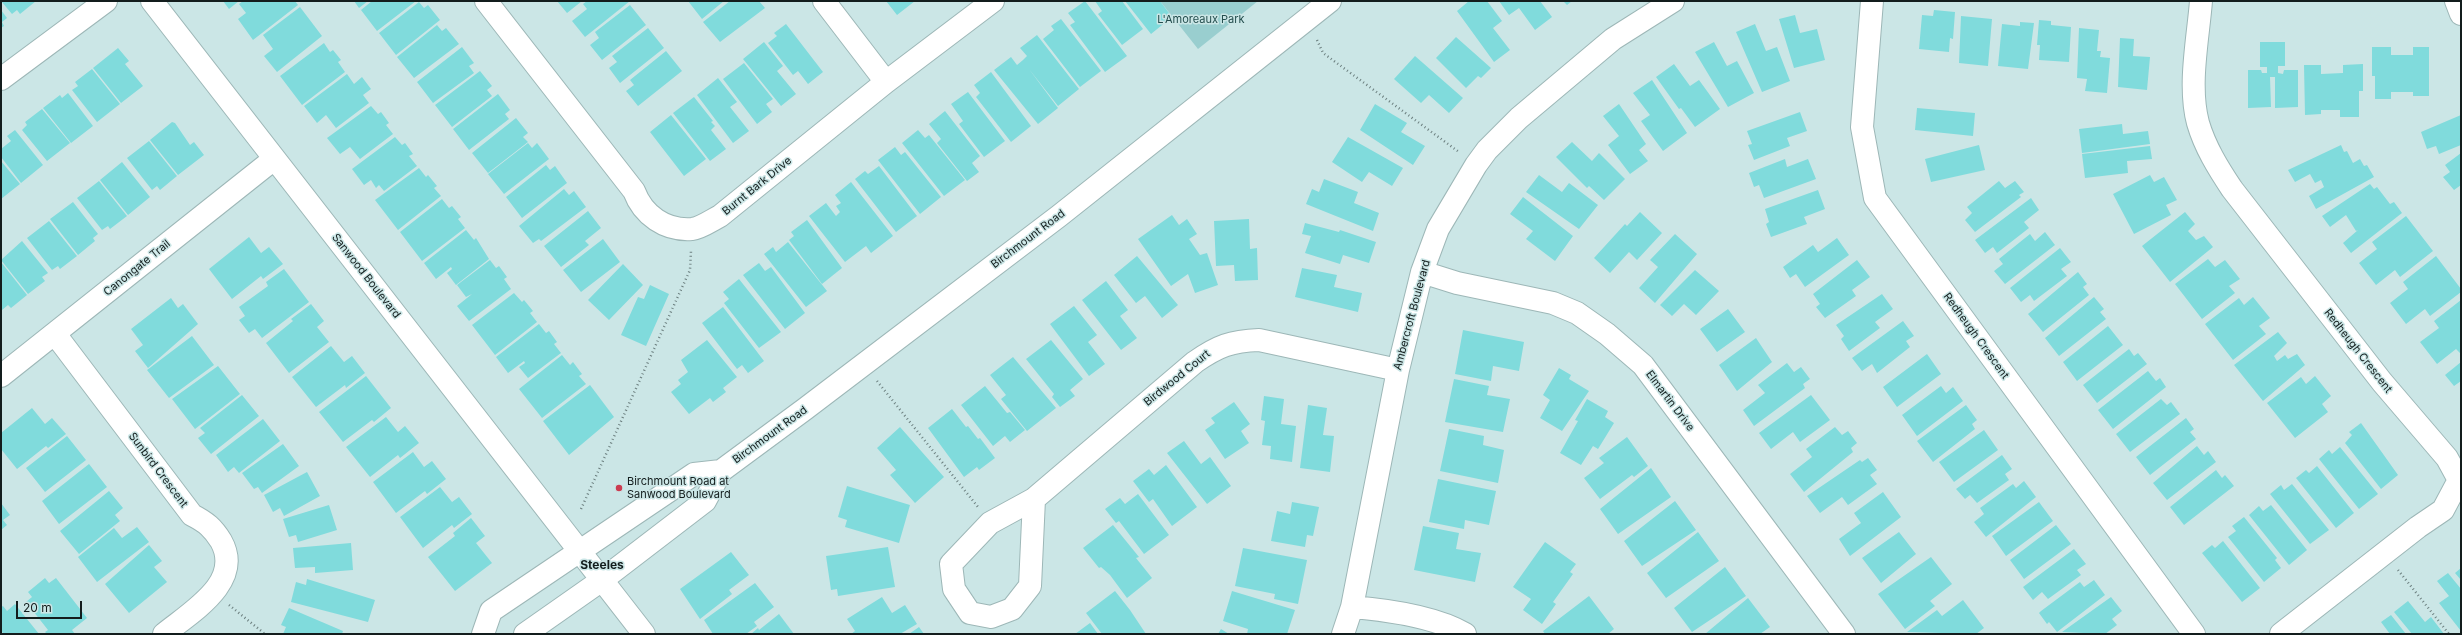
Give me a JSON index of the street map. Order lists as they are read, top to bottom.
{
  "streets": {
    "street": [
      "Burnt Bark Drive",
      "Birchmount Road",
      "Canongate Trail",
      "Sanwood Boulevard",
      "Ambercroft Boulevard",
      "Redheugh Crescent",
      "Birdwood Court",
      "Elmartin Drive",
      "Sunbird Crescent"
    ]
  },
  "crossings": [
    ["Birchmount Road", "Sanwood Boulevard"],
    ["Canongate Trail", "Sanwood Boulevard"],
    ["Canongate Trail", "Sunbird Crescent"],
    ["Ambercroft Boulevard", "Birdwood Court"],
    ["Ambercroft Boulevard", "Elmartin Drive"]
  ],
  "districts": ["Steeles"],
  "parks": ["L'Amoreaux Park"],
  "places": ["Birchmount Road at Sanwood Boulevard"],
  "scale_bar": "20 m"
}
